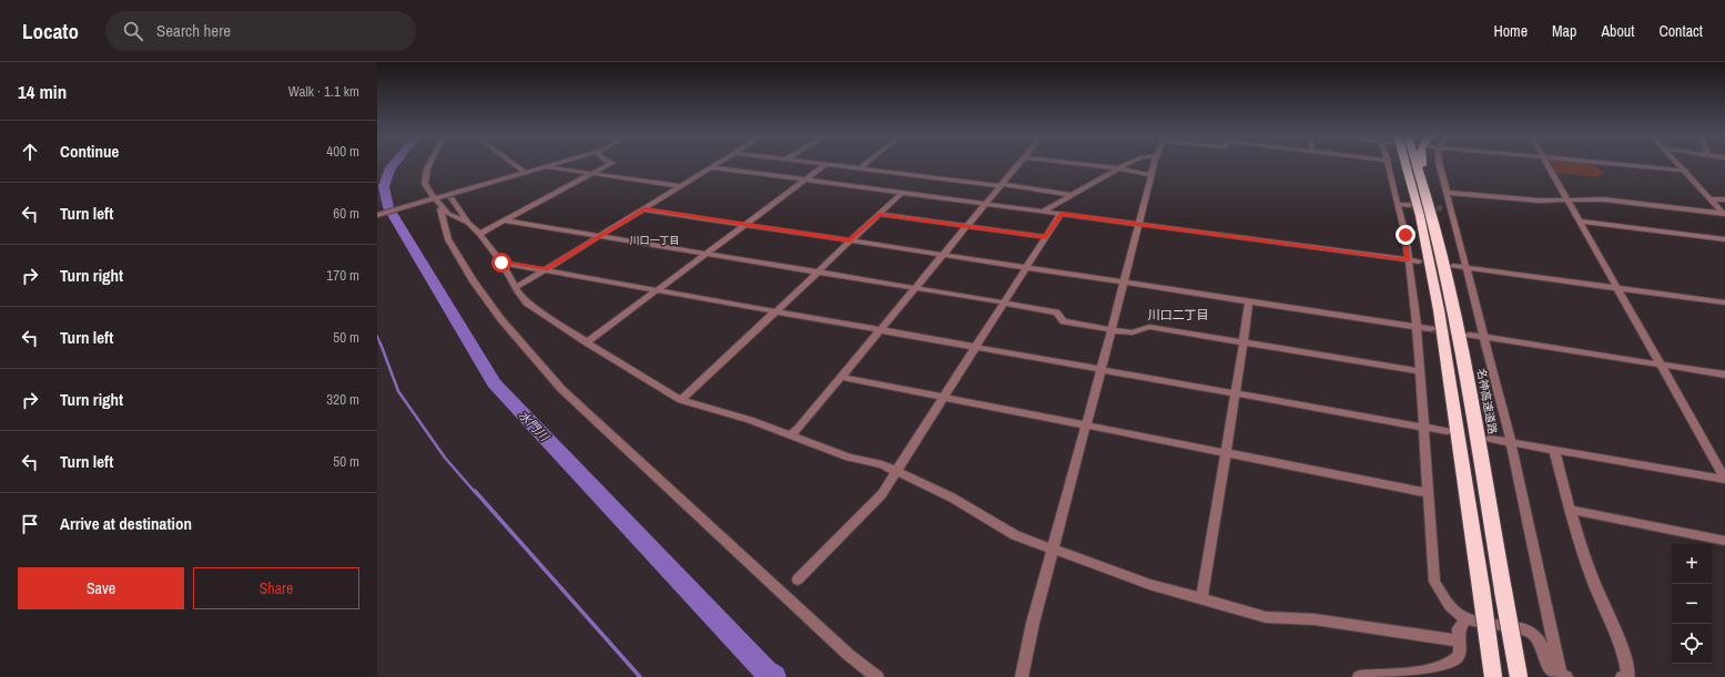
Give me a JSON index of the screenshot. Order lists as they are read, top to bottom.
{
  "streets": {
    "highway": ["名神高速道路"]
  },
  "districts": ["川口一丁目", "川口二丁目"],
  "water": ["水門川"],
  "page": {
    "header": "Locato",
    "search": "Search here",
    "nav": [
      "Home",
      "Map",
      "About",
      "Contact"
    ],
    "heading": ["14 min", "Walk · 1.1 km"],
    "list": [
      ["Continue", "400 m"],
      ["Turn left", "60 m"],
      ["Turn right", "170 m"],
      ["Turn left", "50 m"],
      ["Turn right", "320 m"],
      ["Turn left", "50 m"],
      "Arrive at destination"
    ],
    "map_buttons": ["+", "−"],
    "buttons": ["Save", "Share"]
  }
}
